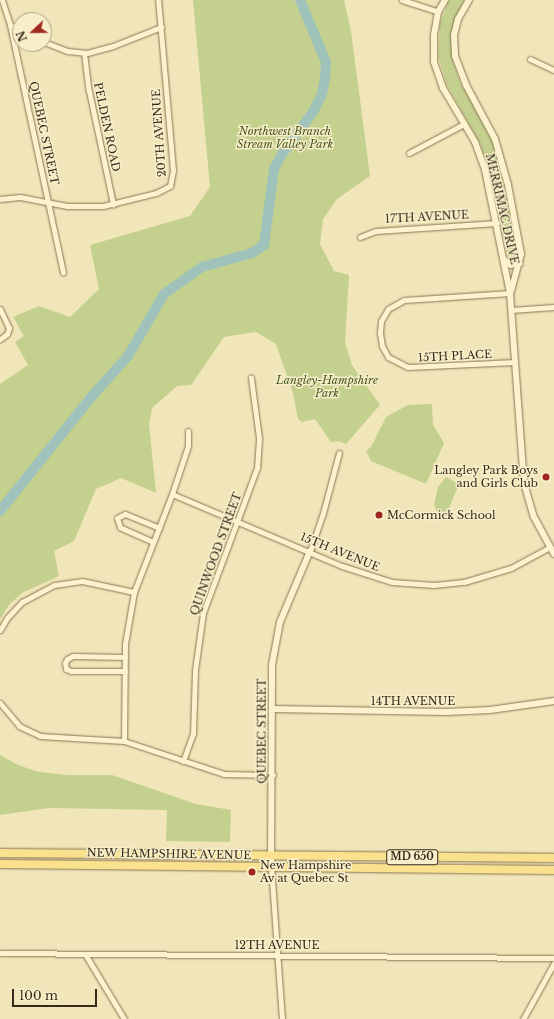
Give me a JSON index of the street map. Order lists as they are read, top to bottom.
{
  "streets": {
    "main road": ["NEW HAMPSHIRE AVENUE", "MD 650"],
    "street": [
      "PELDEN ROAD",
      "QUEBEC STREET",
      "20TH AVENUE",
      "MERRIMAC DRIVE",
      "17TH AVENUE",
      "15TH PLACE",
      "15TH AVENUE",
      "QUINWOOD STREET",
      "14TH AVENUE",
      "12TH AVENUE"
    ]
  },
  "crossings": [
    ["PELDEN ROAD", "20TH AVENUE"],
    ["QUEBEC STREET", "20TH AVENUE"],
    ["QUEBEC STREET", "15TH AVENUE"],
    ["QUEBEC STREET", "14TH AVENUE"],
    ["QUEBEC STREET", "NEW HAMPSHIRE AVENUE"],
    ["QUEBEC STREET", "12TH AVENUE"],
    ["MERRIMAC DRIVE", "17TH AVENUE"],
    ["MERRIMAC DRIVE", "15TH PLACE"],
    ["MERRIMAC DRIVE", "15TH AVENUE"],
    ["15TH AVENUE", "QUINWOOD STREET"]
  ],
  "parks": ["Northwest Branch Stream Valley Park", "Langley-Hampshire Park"],
  "places": ["Langley Park Boys and Girls Club", "McCormick School", "New Hampshire Av at Quebec St"],
  "scale_bar": "100 m",
  "north": "left"
}
